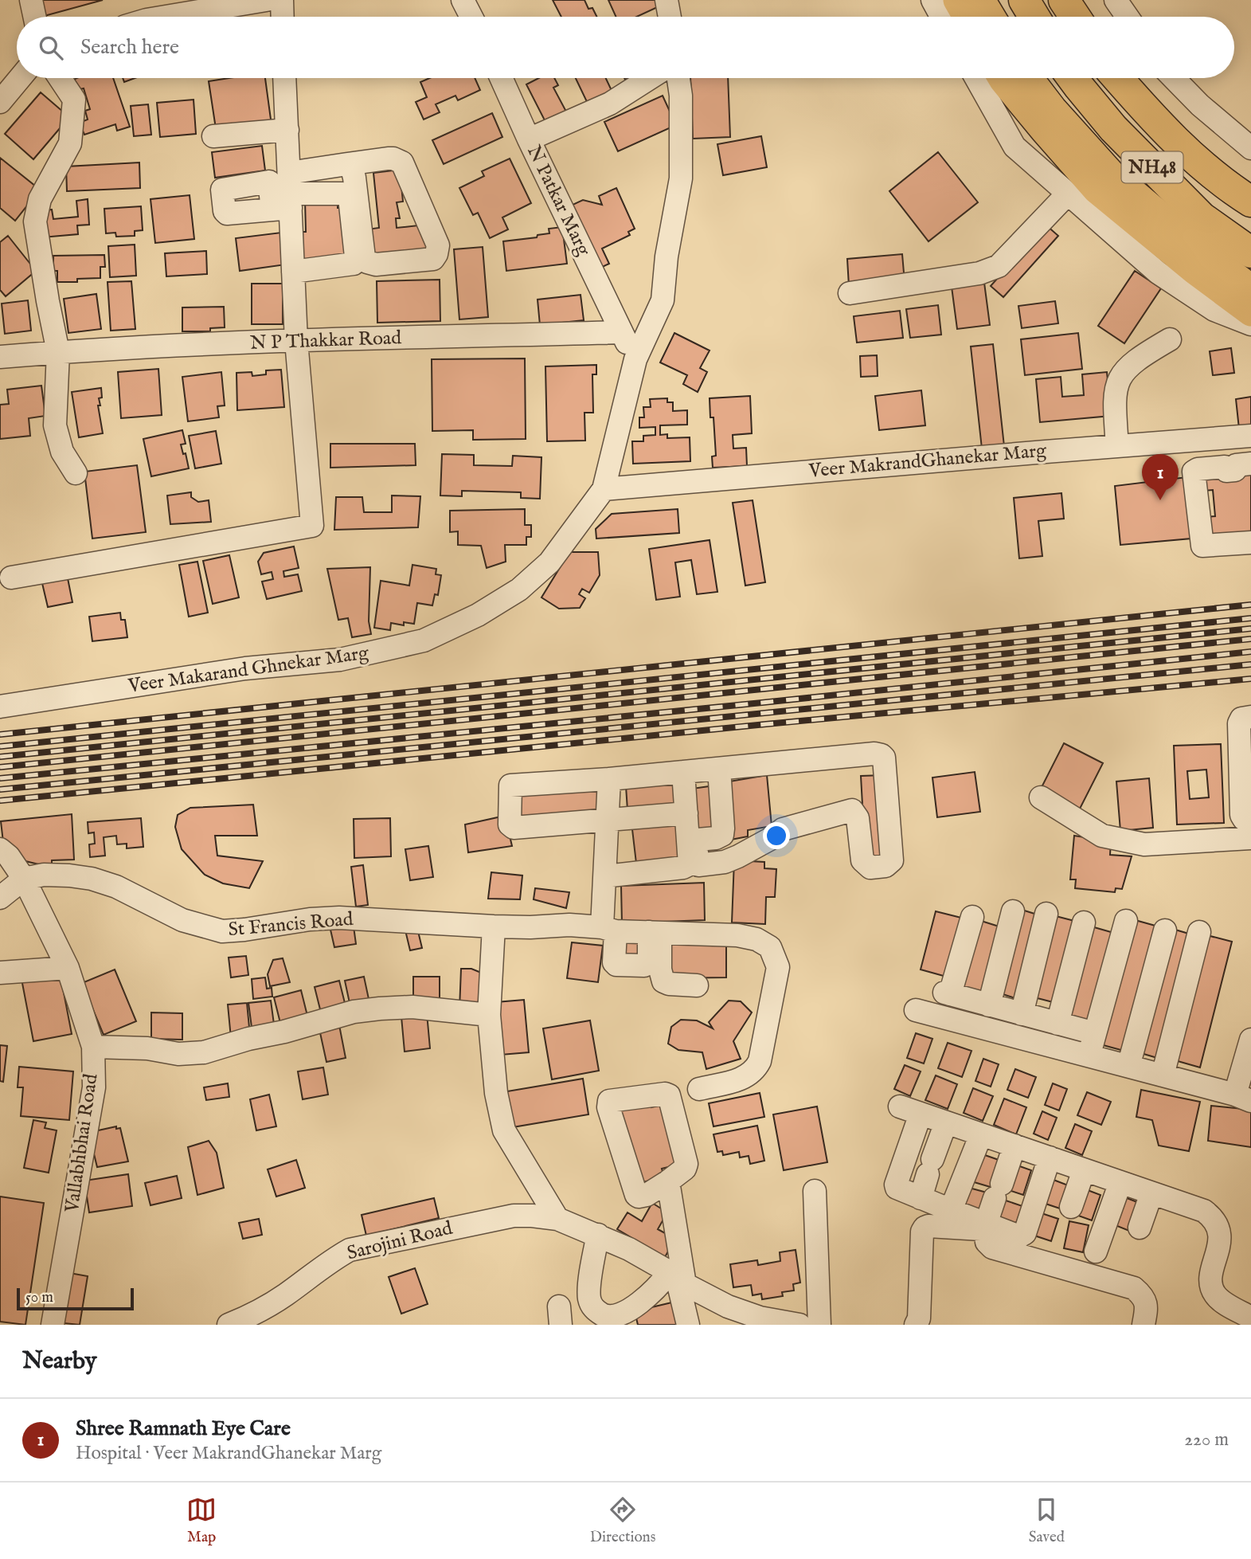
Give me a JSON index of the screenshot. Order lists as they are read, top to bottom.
{
  "streets": {
    "highway": ["NH48"],
    "street": [
      "N Patkar Marg",
      "N P Thakkar Road",
      "Veer MakrandGhanekar Marg",
      "Veer Makarand Ghnekar Marg",
      "St Francis Road",
      "Vallabhbhai Road",
      "Sarojini Road"
    ]
  },
  "crossings": [
    ["N Patkar Marg", "N P Thakkar Road"],
    ["Veer MakrandGhanekar Marg", "Veer Makarand Ghnekar Marg"],
    ["St Francis Road", "Vallabhbhai Road"]
  ],
  "scale_bar": "50 m",
  "page": {
    "search": "Search here",
    "pins": "1",
    "scale": "50 m",
    "heading": "Nearby",
    "list": [
      {
        "mark": "1",
        "name": "Shree Ramnath Eye Care",
        "note": "Hospital · Veer MakrandGhanekar Marg",
        "value": "220 m"
      }
    ],
    "nav": ["Map", "Directions", "Saved"]
  }
}
